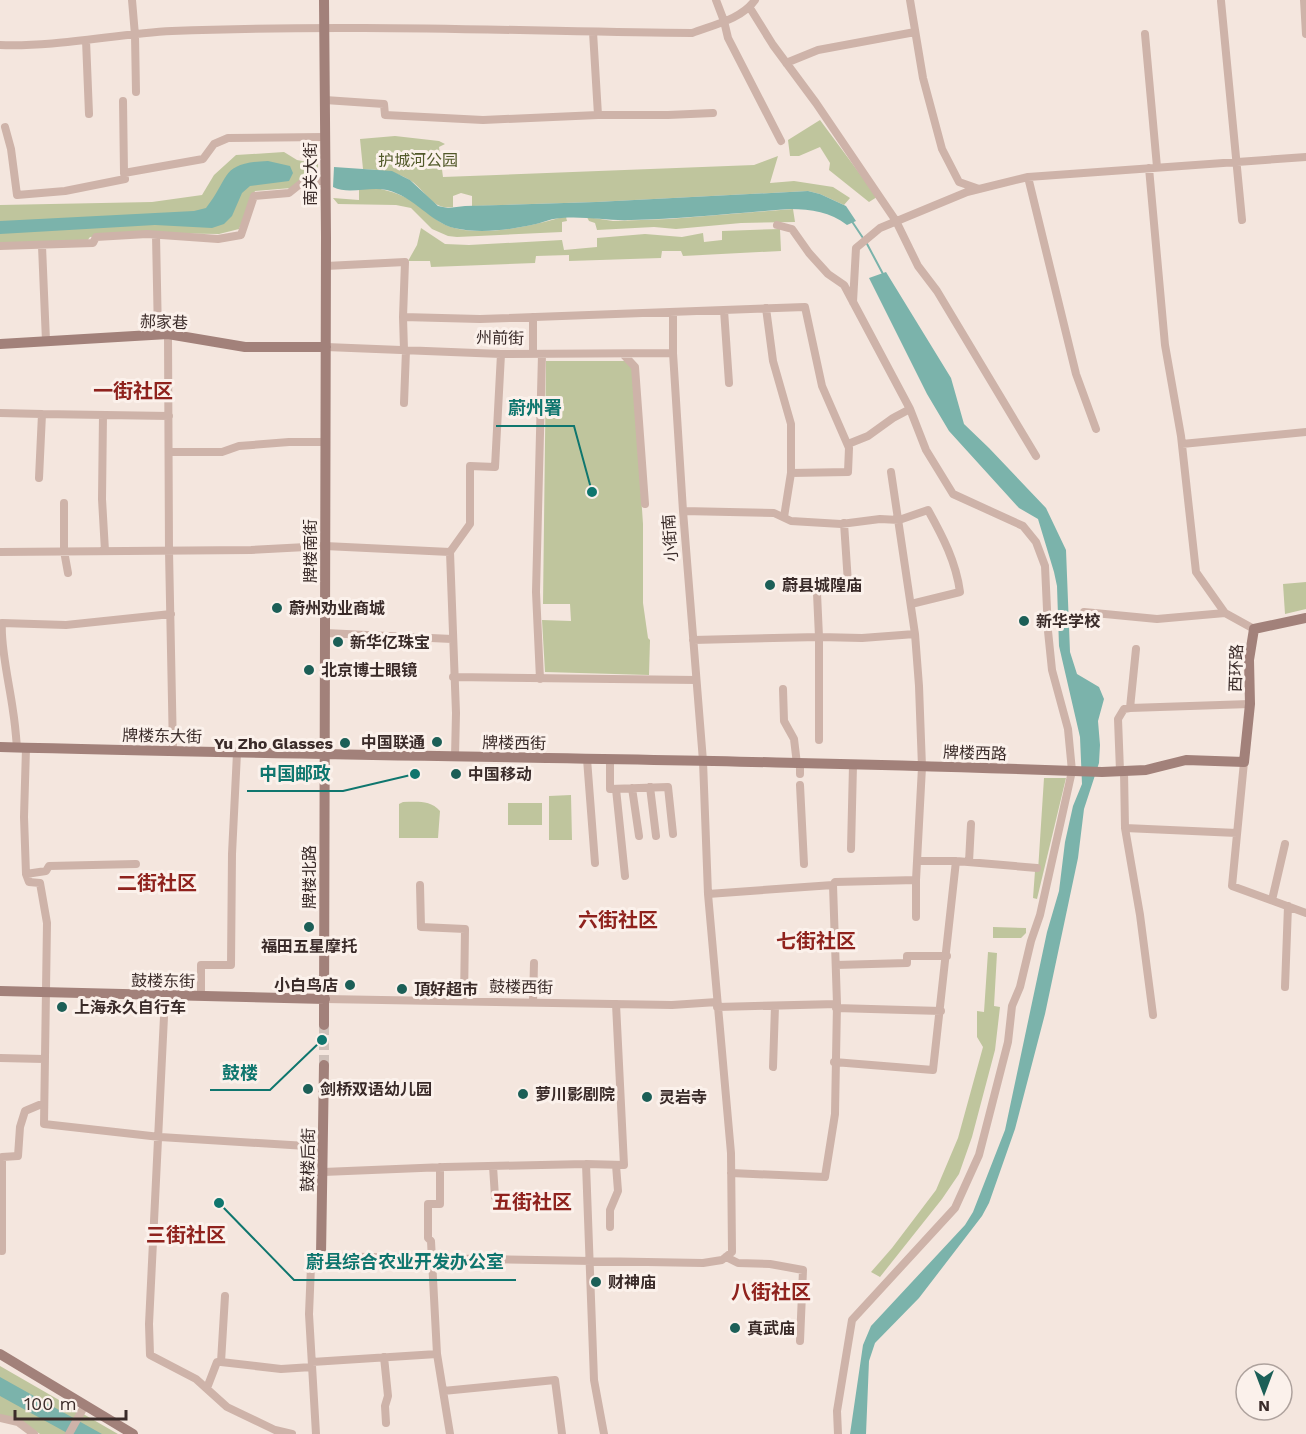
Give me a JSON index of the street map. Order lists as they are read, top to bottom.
{
  "streets": {
    "main road": [
      "南关大街",
      "郝家巷",
      "牌楼南街",
      "西环路",
      "牌楼东大街",
      "牌楼西街",
      "牌楼西路",
      "牌楼北路",
      "鼓楼东街",
      "鼓楼后街"
    ],
    "street": ["州前街", "小街南", "鼓楼西街"]
  },
  "crossings": [
    ["南关大街", "郝家巷"],
    ["南关大街", "州前街"],
    ["南关大街", "牌楼南街"],
    ["郝家巷", "州前街"],
    ["郝家巷", "牌楼南街"],
    ["州前街", "小街南"],
    ["州前街", "牌楼南街"],
    ["小街南", "牌楼西街"],
    ["小街南", "牌楼西路"],
    ["小街南", "鼓楼西街"],
    ["牌楼南街", "牌楼东大街"],
    ["牌楼南街", "牌楼西街"],
    ["牌楼南街", "牌楼北路"],
    ["西环路", "牌楼西路"],
    ["牌楼东大街", "牌楼西街"],
    ["牌楼东大街", "牌楼北路"],
    ["牌楼西街", "牌楼西路"],
    ["牌楼西街", "牌楼北路"],
    ["牌楼北路", "鼓楼东街"],
    ["牌楼北路", "鼓楼西街"],
    ["鼓楼东街", "鼓楼西街"]
  ],
  "districts": [
    "一街社区",
    "二街社区",
    "六街社区",
    "七街社区",
    "五街社区",
    "三街社区",
    "八街社区"
  ],
  "parks": ["护城河公园"],
  "places": [
    "蔚州署",
    "蔚县城隍庙",
    "蔚州劝业商城",
    "新华学校",
    "新华亿珠宝",
    "北京博士眼镜",
    "中国联通",
    "Yu Zho Glasses",
    "中国邮政",
    "中国移动",
    "福田五星摩托",
    "小白鸟店",
    "頂好超市",
    "上海永久自行车",
    "鼓楼",
    "剑桥双语幼儿园",
    "萝川影剧院",
    "灵岩寺",
    "蔚县综合农业开发办公室",
    "财神庙",
    "真武庙"
  ],
  "scale_bar": "100 m",
  "north": "bottom"
}
